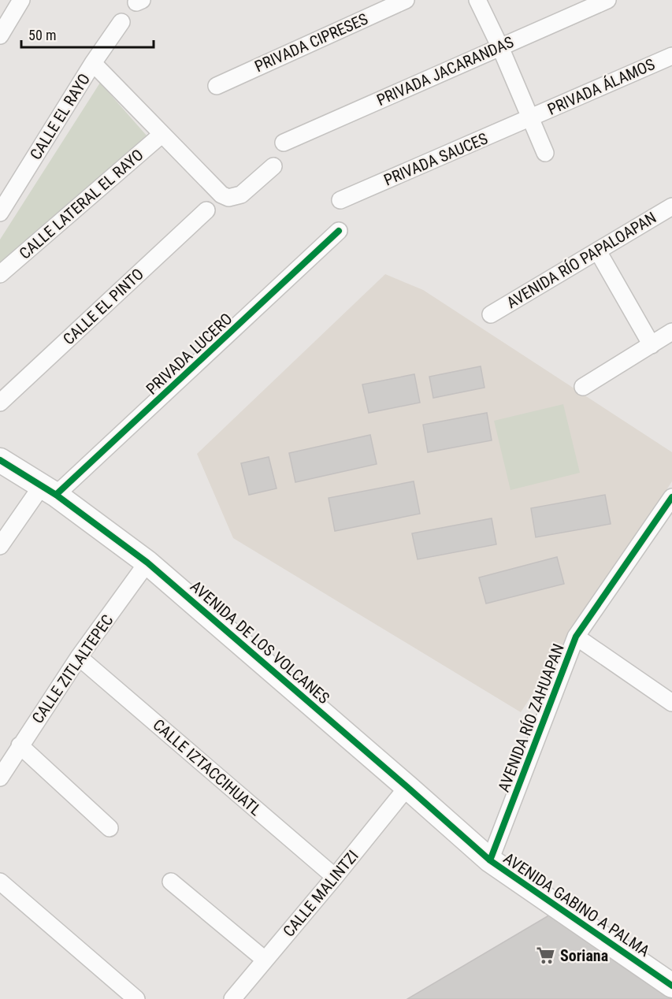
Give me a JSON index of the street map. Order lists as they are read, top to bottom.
{
  "streets": {
    "street": [
      "PRIVADA CIPRESES",
      "PRIVADA JACARANDAS",
      "PRIVADA ÁLAMOS",
      "CALLE EL RAYO",
      "PRIVADA SAUCES",
      "CALLE LATERAL EL RAYO",
      "AVENIDA RÍO PAPALOAPAN",
      "CALLE EL PINTO",
      "PRIVADA LUCERO",
      "AVENIDA DE LOS VOLCANES",
      "CALLE ZITLALTEPEC",
      "AVENIDA RÍO ZAHUAPAN",
      "CALLE IZTACCIHUATL",
      "CALLE MALINTZI",
      "AVENIDA GABINO A PALMA"
    ]
  },
  "crossings": [
    ["PRIVADA ÁLAMOS", "PRIVADA SAUCES"],
    ["PRIVADA LUCERO", "AVENIDA DE LOS VOLCANES"],
    ["AVENIDA DE LOS VOLCANES", "CALLE ZITLALTEPEC"],
    ["AVENIDA DE LOS VOLCANES", "AVENIDA RÍO ZAHUAPAN"],
    ["AVENIDA DE LOS VOLCANES", "CALLE MALINTZI"],
    ["AVENIDA DE LOS VOLCANES", "AVENIDA GABINO A PALMA"],
    ["CALLE ZITLALTEPEC", "CALLE IZTACCIHUATL"],
    ["AVENIDA RÍO ZAHUAPAN", "AVENIDA GABINO A PALMA"],
    ["CALLE IZTACCIHUATL", "CALLE MALINTZI"]
  ],
  "places": {
    "supermarket": ["Soriana"]
  },
  "scale_bar": "50 m"
}
